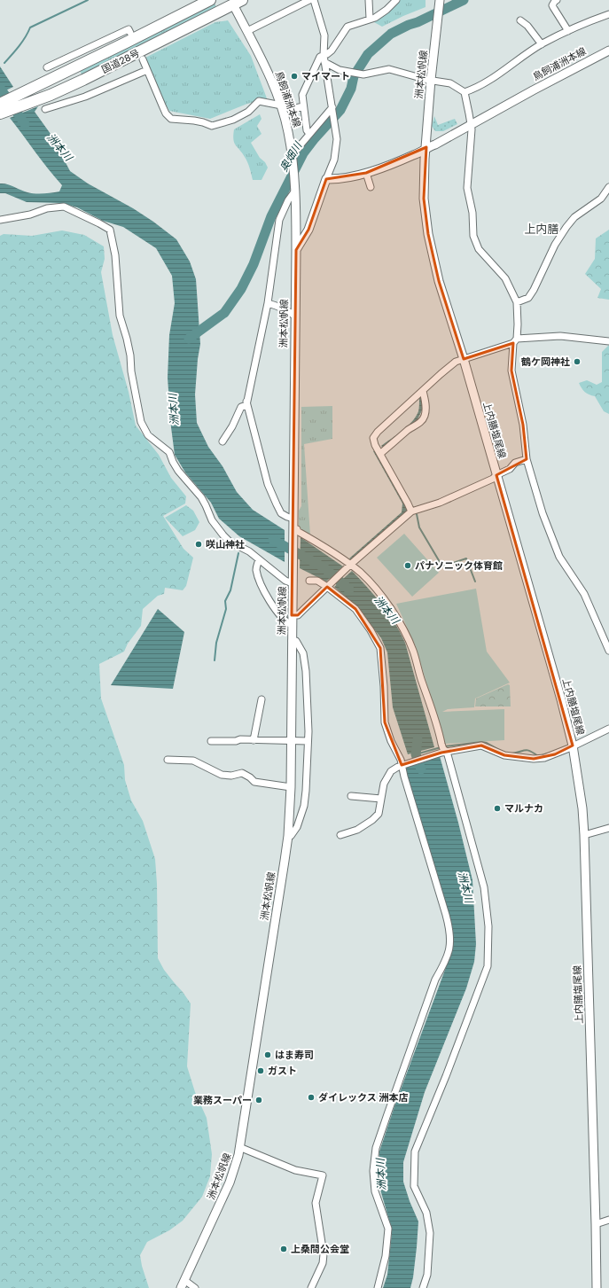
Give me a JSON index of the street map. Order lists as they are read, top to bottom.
{
  "streets": {
    "highway": ["国道28号"],
    "main road": ["鳥飼浦洲本線", "洲本松帆線", "上内膳塩尾線"]
  },
  "crossings": [
    ["国道28号", "鳥飼浦洲本線"],
    ["鳥飼浦洲本線", "洲本松帆線"],
    ["鳥飼浦洲本線", "上内膳塩尾線"],
    ["洲本松帆線", "上内膳塩尾線"]
  ],
  "districts": ["上内膳"],
  "water": ["洲本川", "奥畑川"],
  "places": [
    "マイマート",
    "鶴ケ岡神社",
    "咲山神社",
    "パナソニック体育館",
    "マルナカ",
    "はま寿司",
    "ガスト",
    "ダイレックス 洲本店",
    "業務スーパー",
    "上桑間公会堂"
  ]
}
